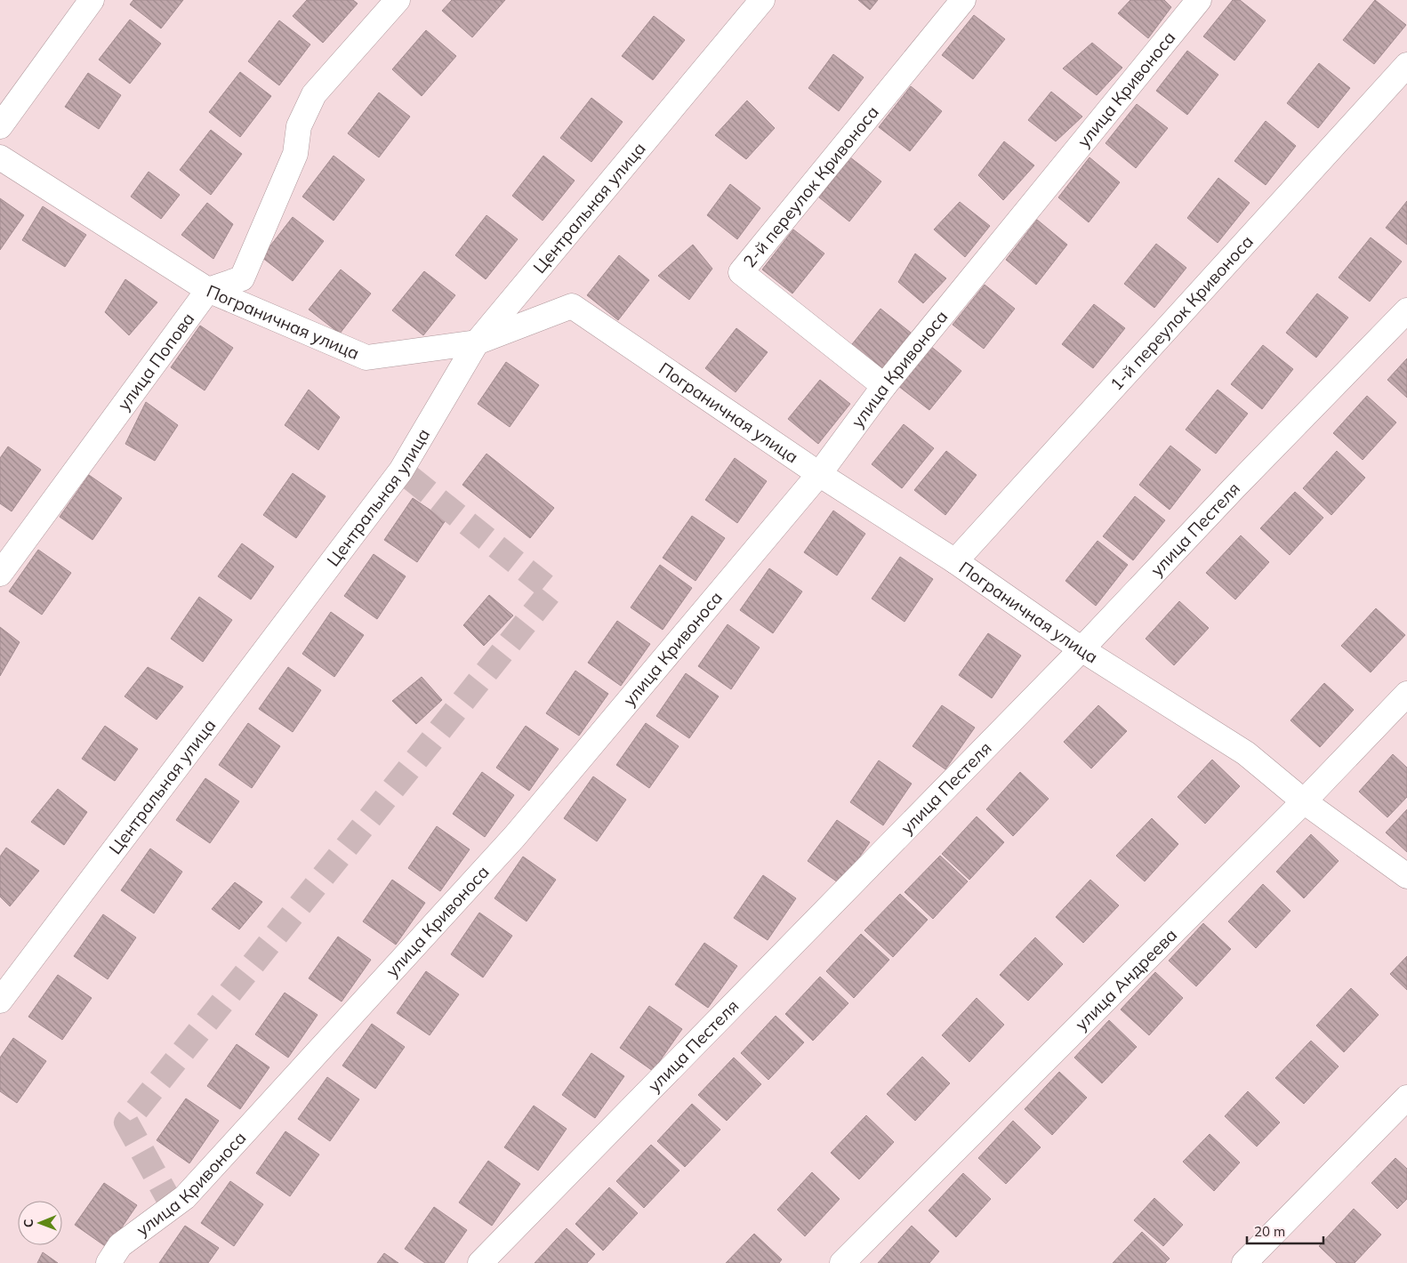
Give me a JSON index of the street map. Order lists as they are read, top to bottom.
{
  "streets": {
    "street": [
      "улица Кривоноса",
      "2-й переулок Кривоноса",
      "Центральная улица",
      "1-й переулок Кривоноса",
      "Пограничная улица",
      "улица Попова",
      "улица Пестеля",
      "улица Андреева"
    ]
  },
  "crossings": [
    ["улица Кривоноса", "2-й переулок Кривоноса"],
    ["улица Кривоноса", "Пограничная улица"],
    ["Центральная улица", "Пограничная улица"],
    ["1-й переулок Кривоноса", "Пограничная улица"],
    ["Пограничная улица", "улица Попова"],
    ["Пограничная улица", "улица Пестеля"],
    ["Пограничная улица", "улица Андреева"]
  ],
  "scale_bar": "20 m",
  "north": "left"
}
